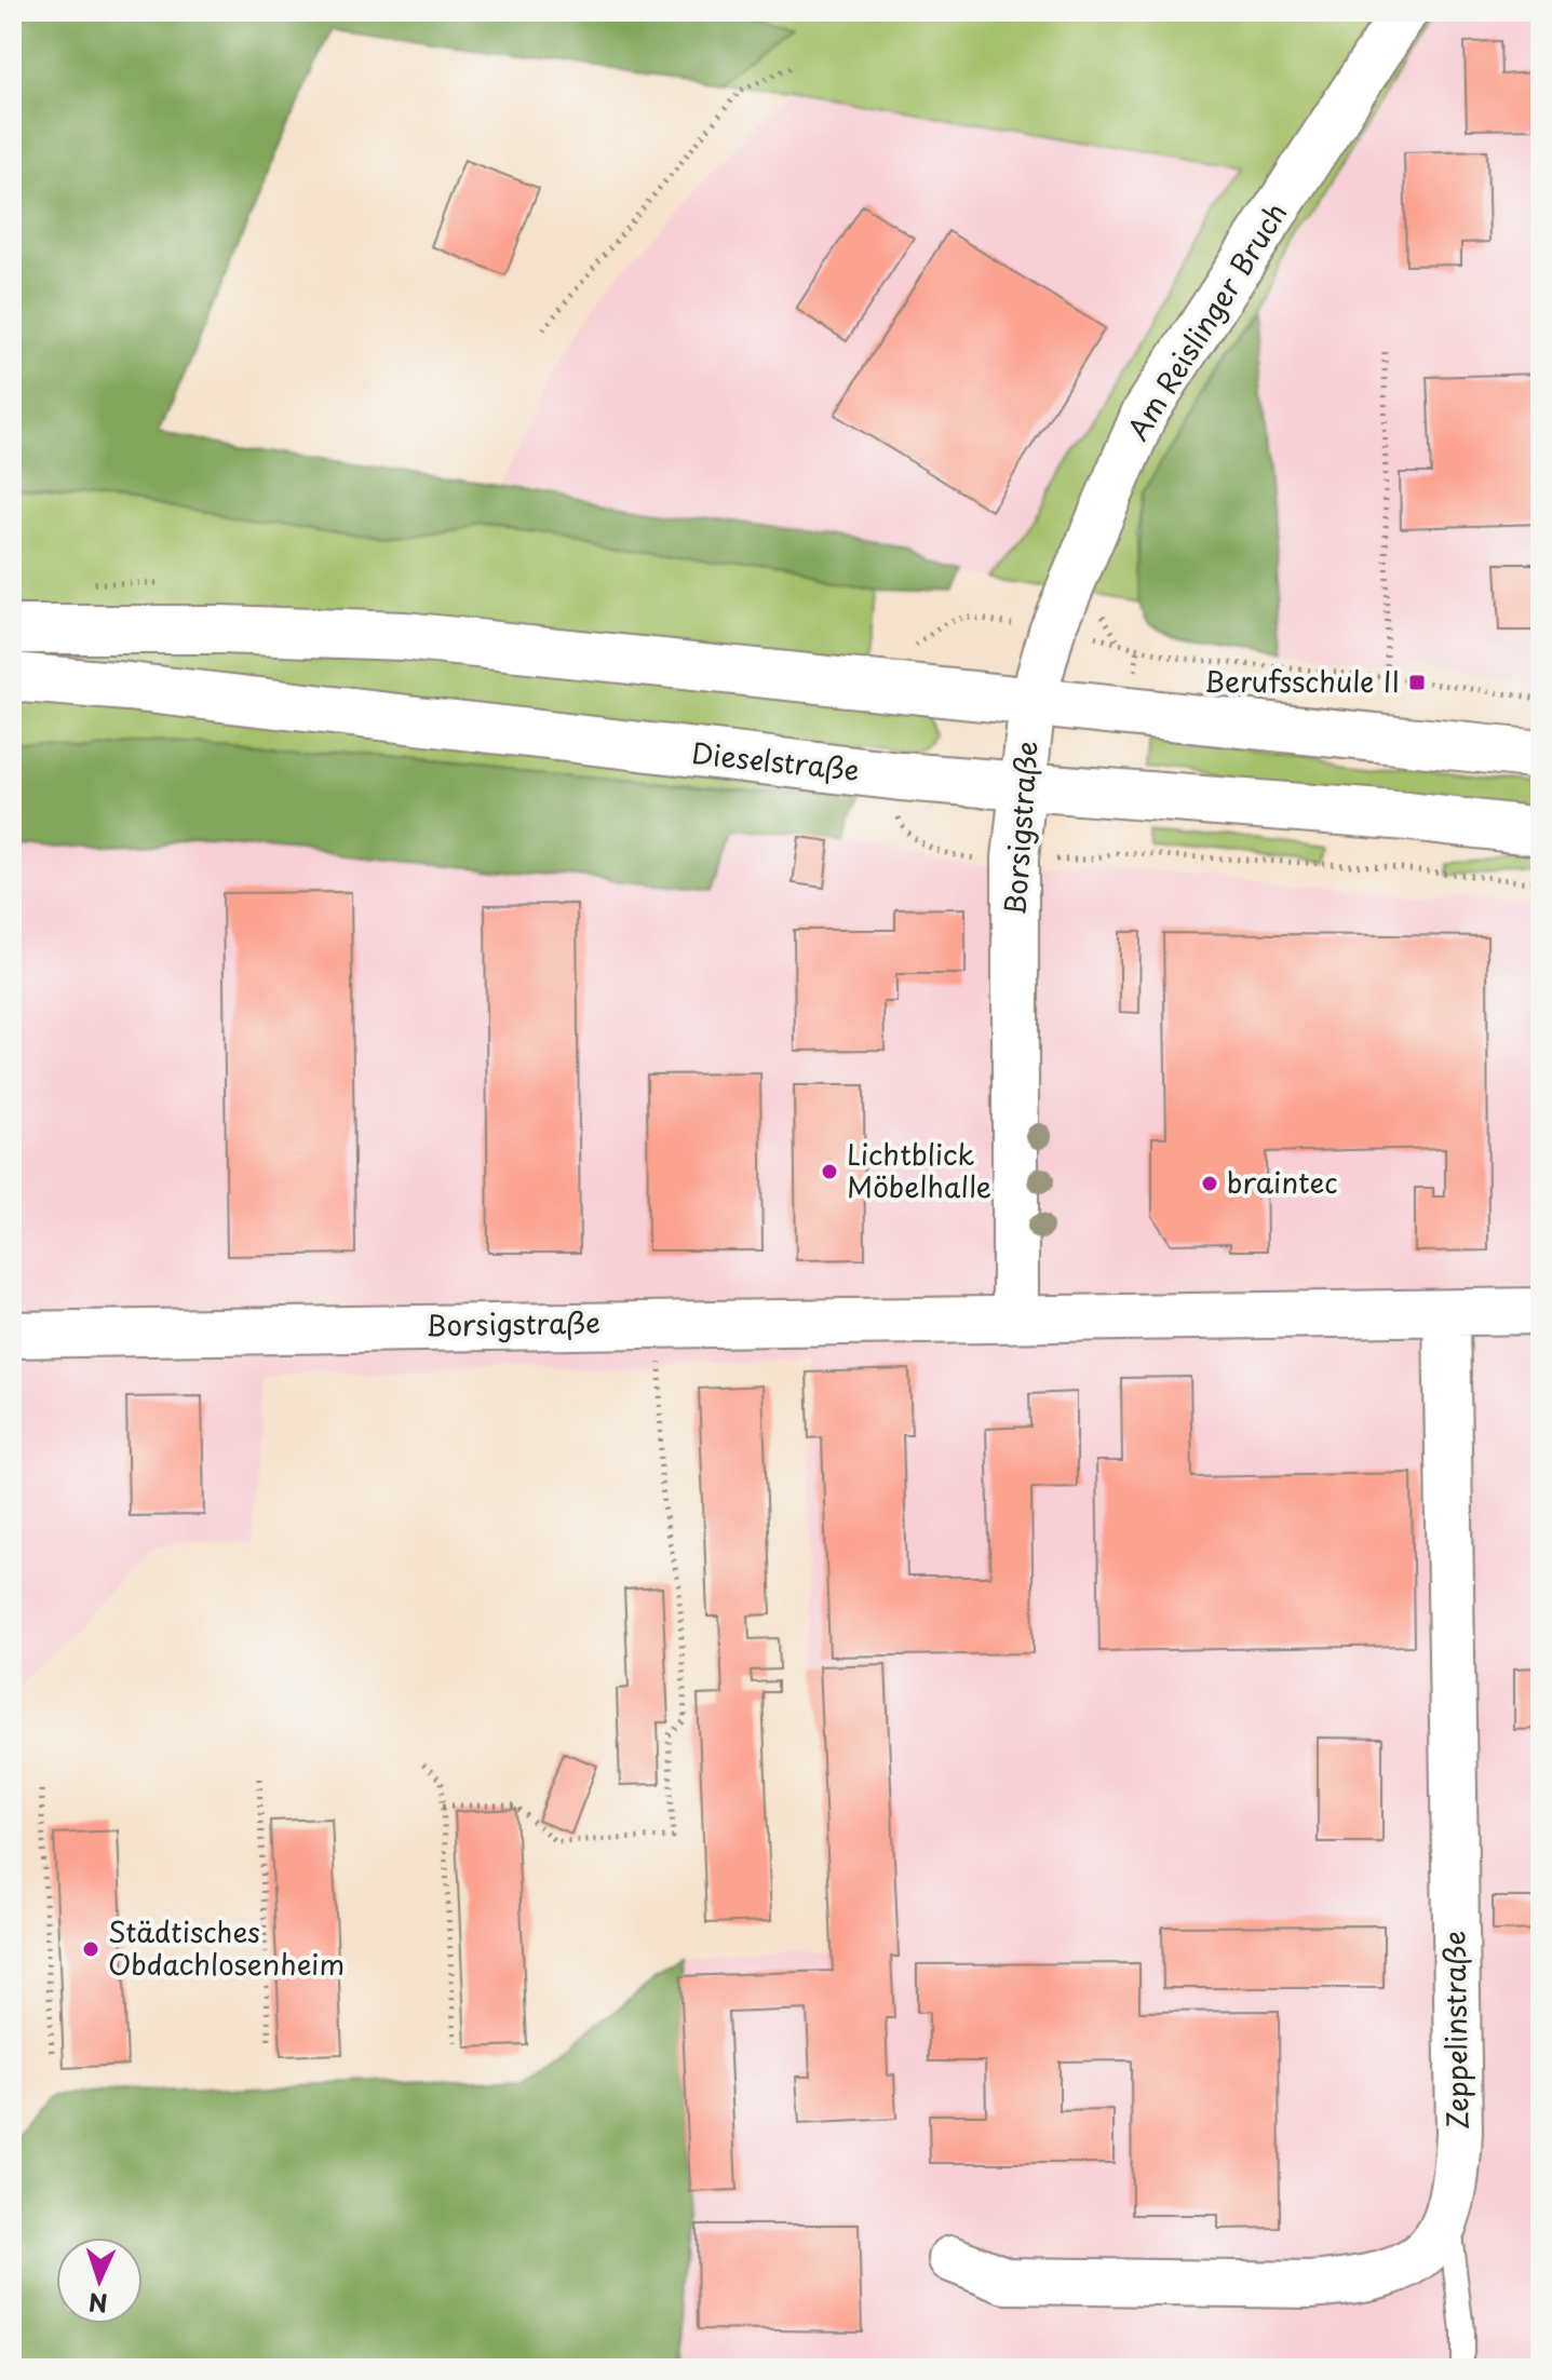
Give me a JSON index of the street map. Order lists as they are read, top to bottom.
{
  "streets": {
    "main road": ["Dieselstraße"],
    "street": ["Am Reislinger Bruch", "Borsigstraße", "Zeppelinstraße"]
  },
  "crossings": [
    ["Am Reislinger Bruch", "Borsigstraße"],
    ["Dieselstraße", "Borsigstraße"],
    ["Borsigstraße", "Zeppelinstraße"]
  ],
  "places": {
    "transit": ["Berufsschule II"],
    "other": ["Lichtblick Möbelhalle", "braintec", "Städtisches Obdachlosenheim"]
  },
  "north": "bottom"
}
